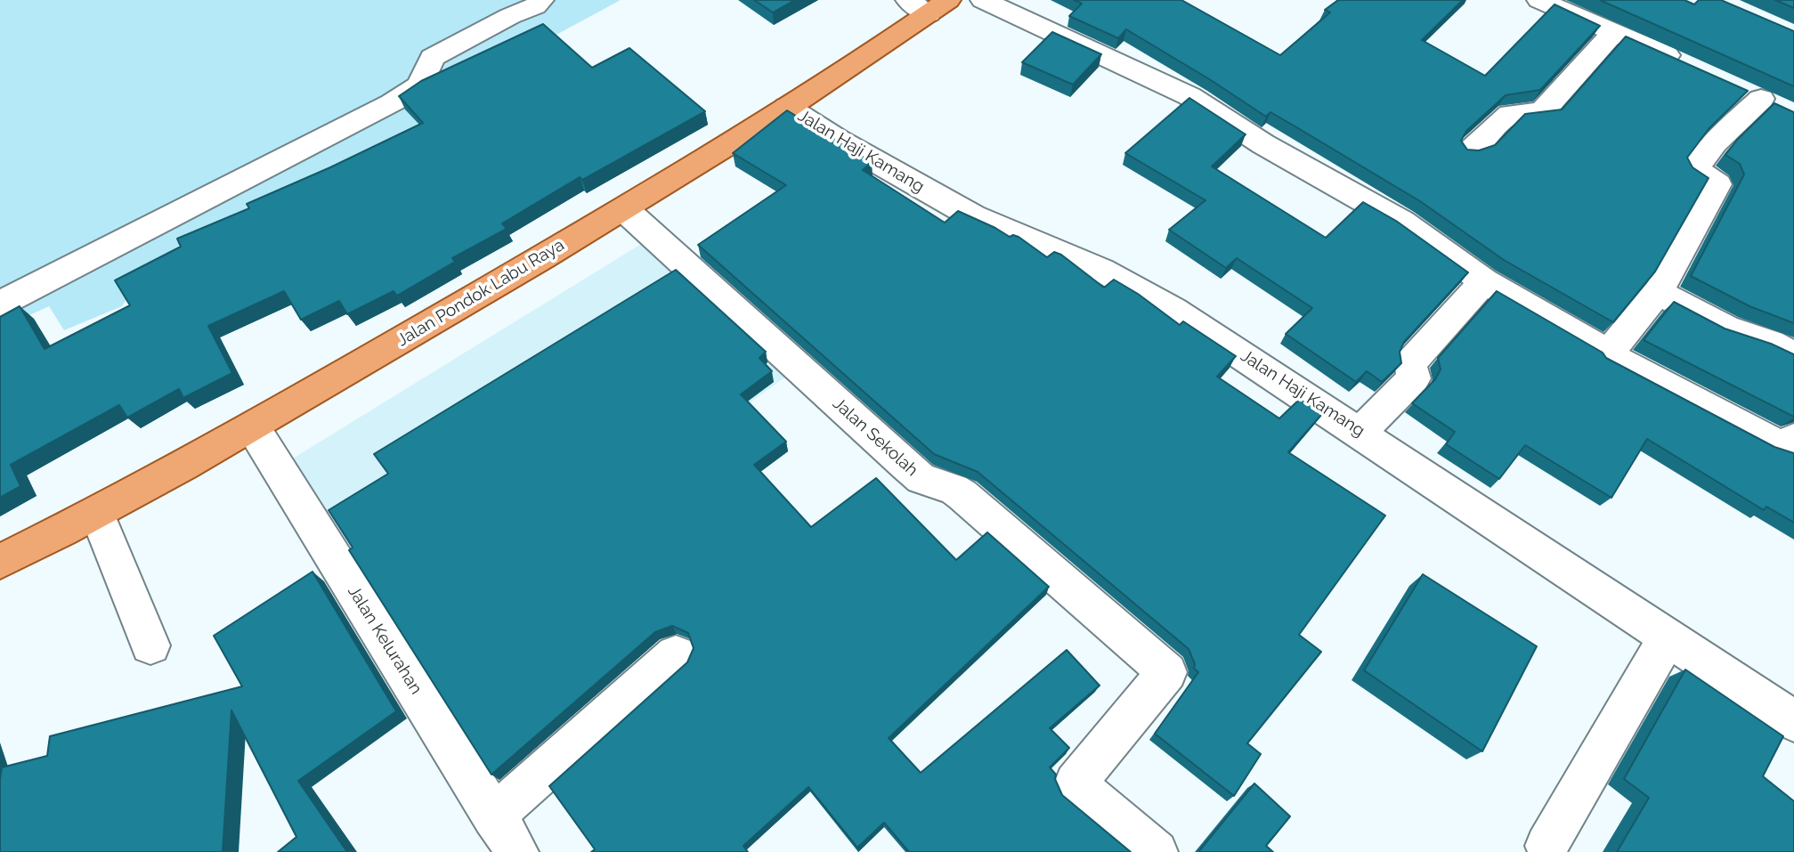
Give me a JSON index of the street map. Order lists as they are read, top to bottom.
{
  "streets": {
    "main road": ["Jalan Pondok Labu Raya"],
    "street": ["Jalan Haji Kamang", "Jalan Sekolah", "Jalan Kelurahan"]
  },
  "crossings": [
    ["Jalan Haji Kamang", "Jalan Pondok Labu Raya"],
    ["Jalan Pondok Labu Raya", "Jalan Sekolah"],
    ["Jalan Pondok Labu Raya", "Jalan Kelurahan"]
  ]
}
